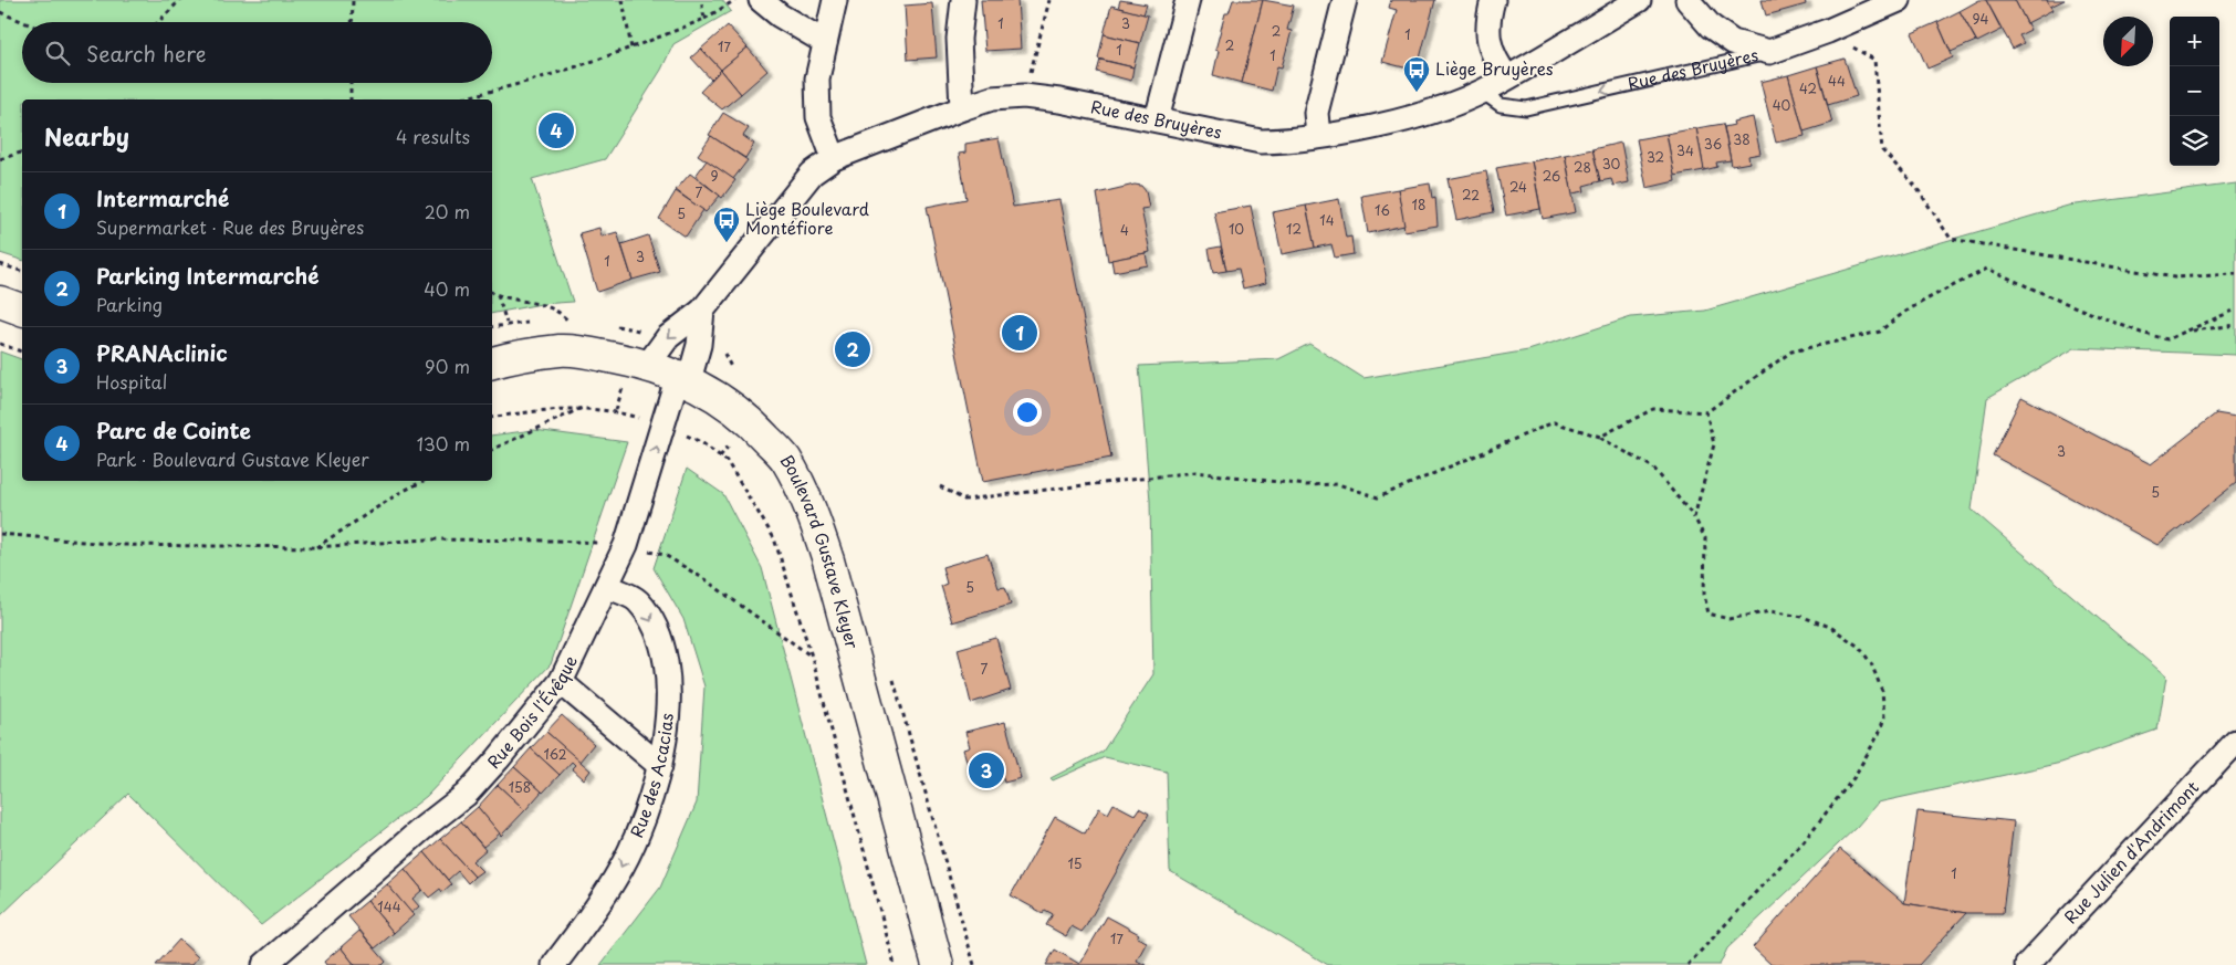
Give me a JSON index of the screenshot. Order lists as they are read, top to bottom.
{
  "streets": {
    "street": [
      "Rue des Bruyères",
      "Boulevard Gustave Kleyer",
      "Rue Bois l'Évêque",
      "Rue des Acacias",
      "Rue Julien d'Andrimont"
    ]
  },
  "crossings": [
    ["Rue des Bruyères", "Boulevard Gustave Kleyer"],
    ["Rue des Bruyères", "Rue Bois l'Évêque"],
    ["Boulevard Gustave Kleyer", "Rue Bois l'Évêque"],
    ["Rue Bois l'Évêque", "Rue des Acacias"]
  ],
  "one_way": ["Rue des Acacias"],
  "places": {
    "bus stop": ["Liège Bruyères", "Liège Boulevard Montéfiore"]
  },
  "house_numbers": [
    "94",
    "1",
    "3",
    "2",
    "1",
    "2",
    "17",
    "1",
    "1",
    "44",
    "42",
    "40",
    "38",
    "36",
    "34",
    "32",
    "30",
    "28",
    "9",
    "26",
    "24",
    "7",
    "22",
    "18",
    "16",
    "5",
    "14",
    "10",
    "12",
    "4",
    "3",
    "1",
    "3",
    "5",
    "5",
    "7",
    "162",
    "158",
    "15",
    "1",
    "144",
    "17"
  ],
  "north": "bottom left",
  "page": {
    "map_buttons": ["+", "−"],
    "search": "Search here",
    "heading": ["Nearby", "4 results"],
    "pins": [
      "4",
      "1",
      "2",
      "3"
    ],
    "list": [
      {
        "mark": "1",
        "name": "Intermarché",
        "note": "Supermarket · Rue des Bruyères",
        "value": "20 m"
      },
      {
        "mark": "2",
        "name": "Parking Intermarché",
        "note": "Parking",
        "value": "40 m"
      },
      {
        "mark": "3",
        "name": "PRANAclinic",
        "note": "Hospital",
        "value": "90 m"
      },
      {
        "mark": "4",
        "name": "Parc de Cointe",
        "note": "Park · Boulevard Gustave Kleyer",
        "value": "130 m"
      }
    ]
  }
}
